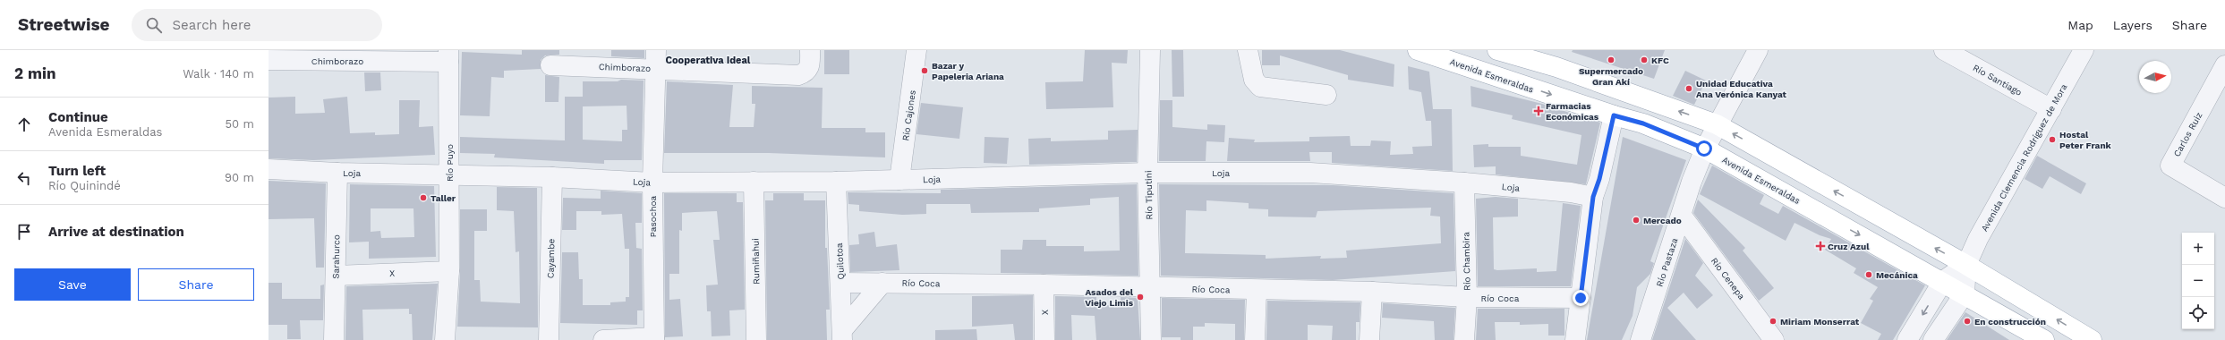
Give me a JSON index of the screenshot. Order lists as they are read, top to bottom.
{
  "streets": {
    "main road": ["Avenida Esmeraldas"],
    "street": [
      "Chimborazo",
      "Río Santiago",
      "Río Cajones",
      "Carlos Ruiz",
      "Avenida Clemencia Rodríguez de Mora",
      "Río Puyo",
      "Loja",
      "Río Tiputini",
      "Pasochoa",
      "Sarahurco",
      "Cayambe",
      "Rumiñahui",
      "Quilotoa",
      "Río Chambira",
      "Río Pastaza",
      "X",
      "Río Cenepa",
      "Río Coca"
    ]
  },
  "crossings": [
    ["Chimborazo", "Río Puyo"],
    ["Chimborazo", "Pasochoa"],
    ["Avenida Esmeraldas", "Avenida Clemencia Rodríguez de Mora"],
    ["Avenida Esmeraldas", "Río Pastaza"],
    ["Río Santiago", "Avenida Clemencia Rodríguez de Mora"],
    ["Río Cajones", "Loja"],
    ["Río Puyo", "Loja"],
    ["Río Puyo", "X"],
    ["Loja", "Río Tiputini"],
    ["Loja", "Pasochoa"],
    ["Loja", "Sarahurco"],
    ["Loja", "Cayambe"],
    ["Loja", "Rumiñahui"],
    ["Loja", "Quilotoa"],
    ["Loja", "Río Chambira"],
    ["Río Tiputini", "Río Coca"],
    ["Sarahurco", "X"],
    ["Quilotoa", "Río Coca"],
    ["Río Chambira", "Río Coca"],
    ["Río Pastaza", "Río Cenepa"],
    ["X", "Río Coca"]
  ],
  "districts": ["Cooperativa Ideal"],
  "places": {
    "other": [
      "Supermercado Gran Akí",
      "KFC",
      "Bazar y Papeleria Ariana",
      "Unidad Educativa Ana Verónica Kanyat",
      "Hostal Peter Frank",
      "Taller",
      "Mercado",
      "Mecánica",
      "Asados del Viejo Limis",
      "Miriam Monserrat",
      "En construcción"
    ],
    "health": ["Farmacias Económicas", "Cruz Azul"]
  },
  "north": "right",
  "page": {
    "header": "Streetwise",
    "search": "Search here",
    "nav": ["Map", "Layers", "Share"],
    "heading": ["2 min", "Walk · 140 m"],
    "list": [
      ["Continue", "Avenida Esmeraldas", "50 m"],
      ["Turn left", "Río Quinindé", "90 m"],
      "Arrive at destination"
    ],
    "map_buttons": ["+", "−"],
    "buttons": ["Save", "Share"]
  }
}
